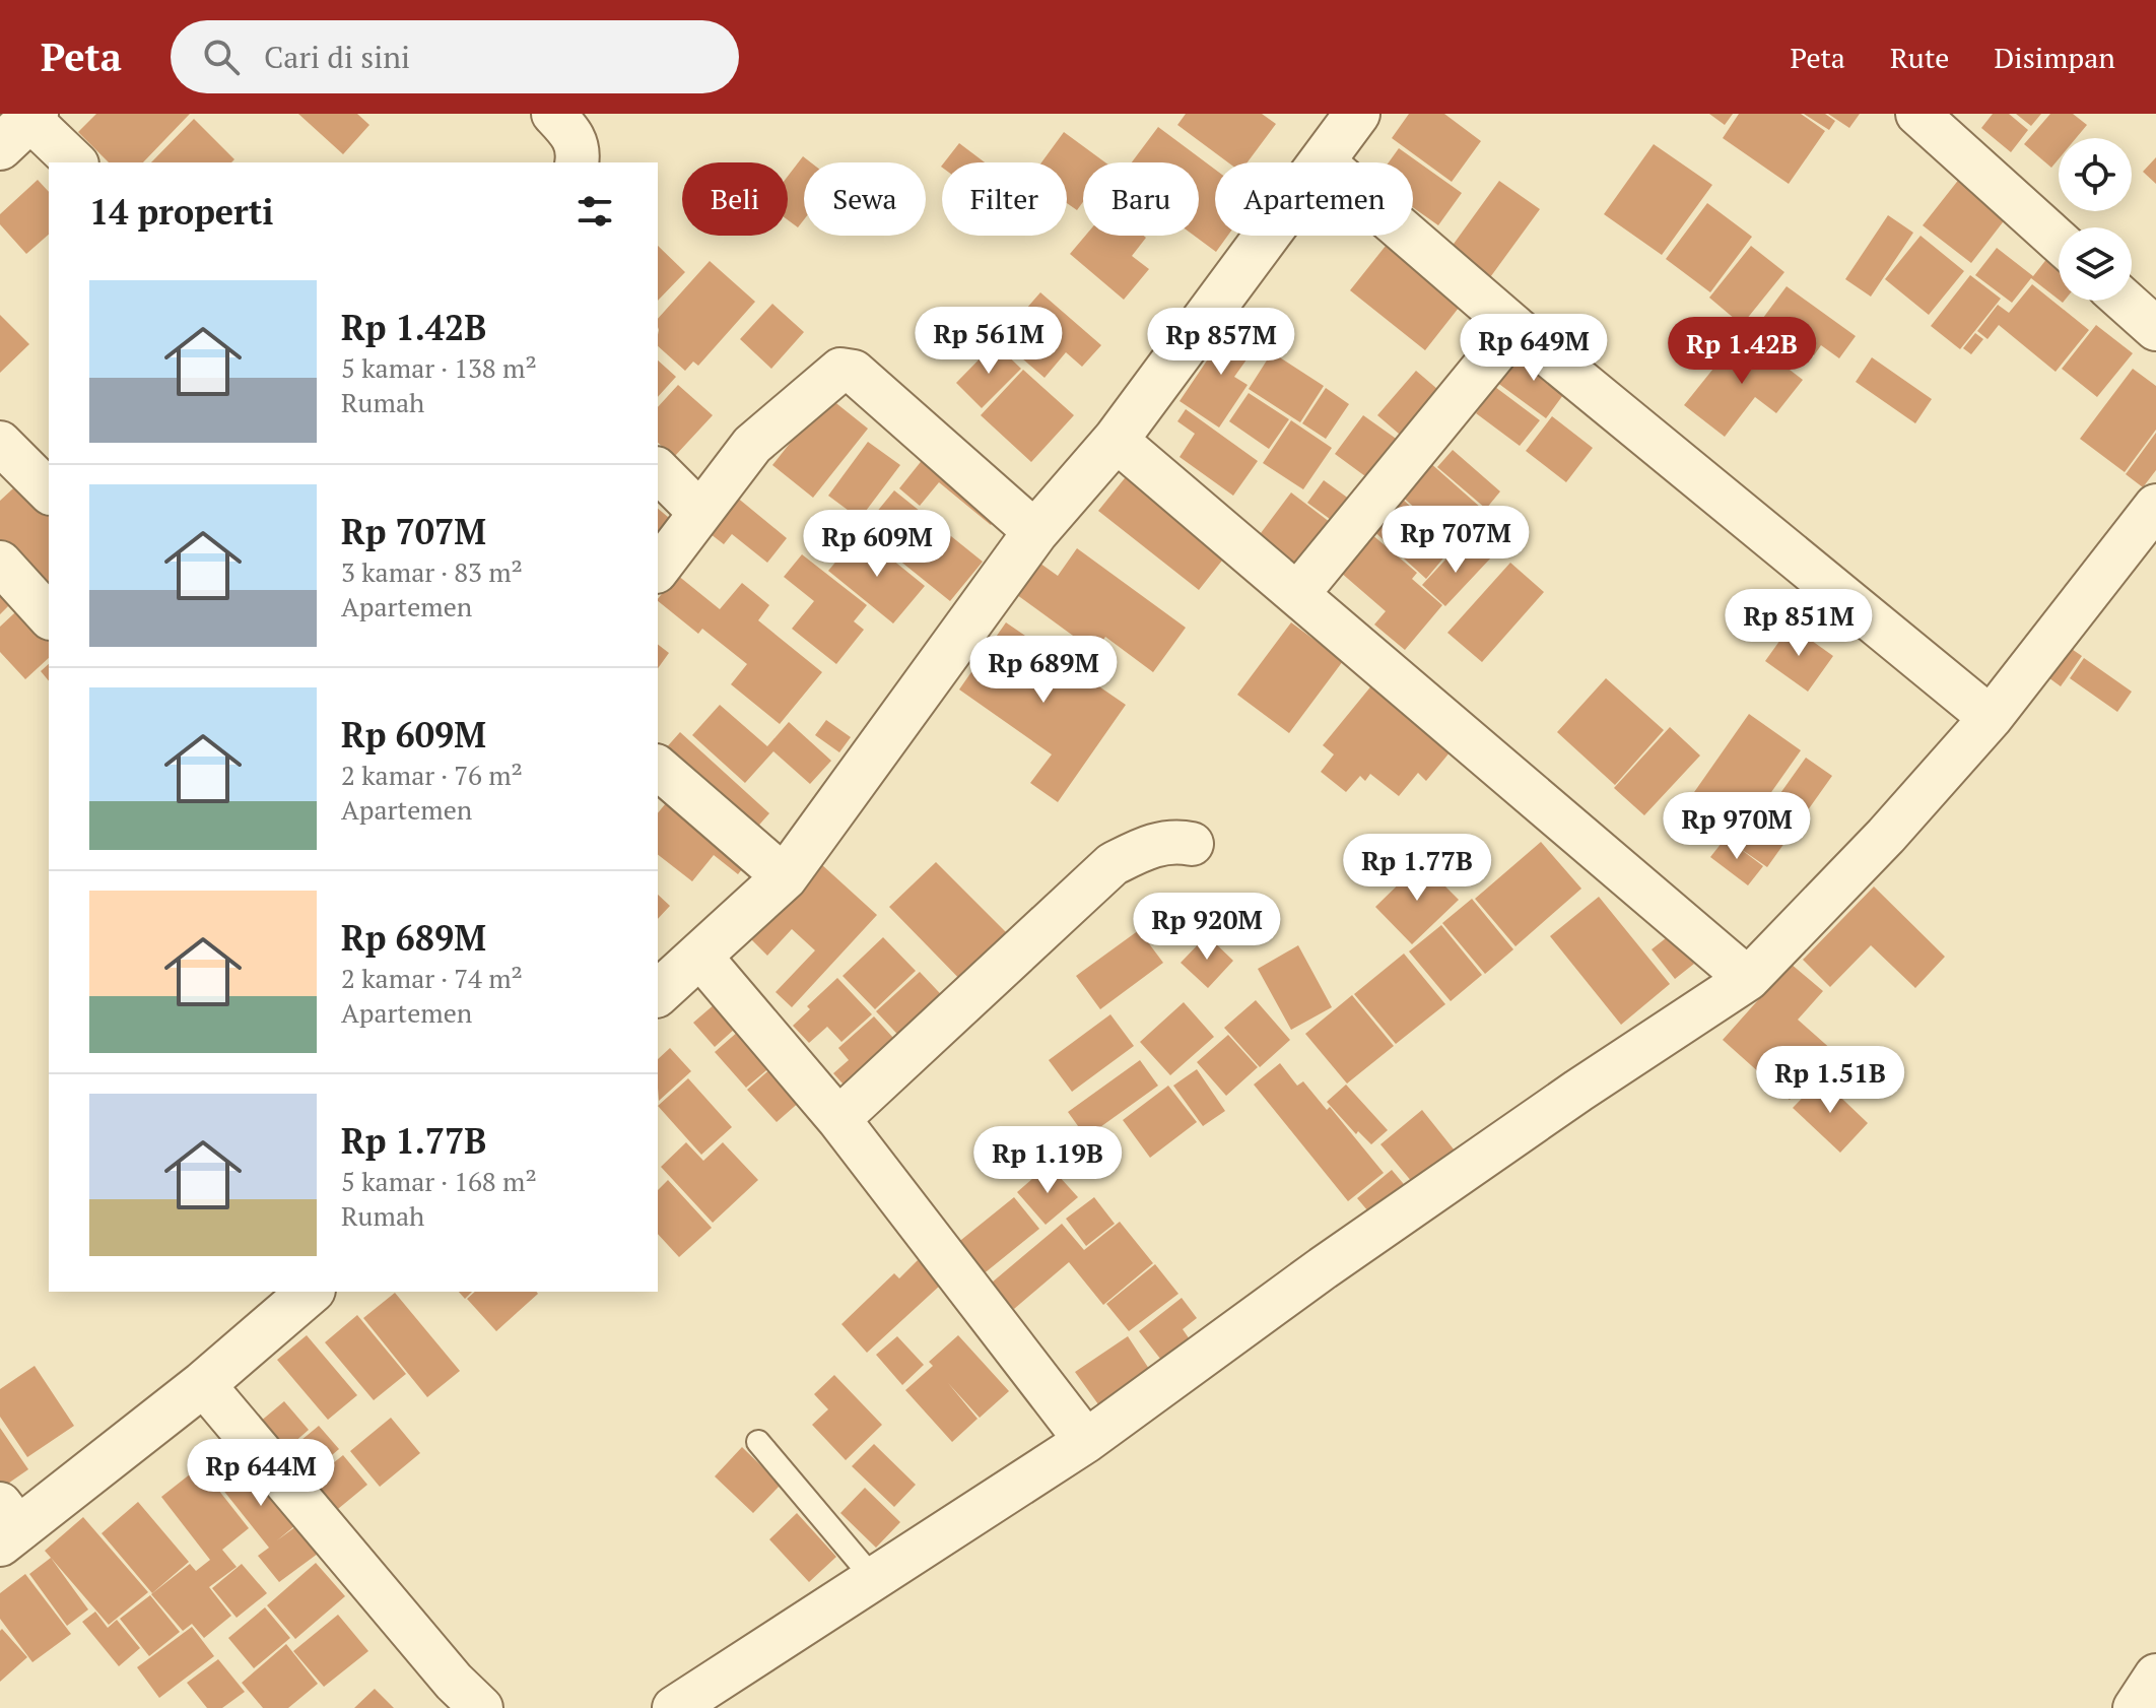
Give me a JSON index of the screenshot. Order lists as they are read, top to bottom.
{
  "page": {
    "header": "Peta",
    "search": "Cari di sini",
    "nav": ["Peta", "Rute", "Disimpan"],
    "chip": [
      "Beli",
      "Sewa",
      "Filter",
      "Baru",
      "Apartemen"
    ],
    "heading": "14 properti",
    "list": [
      {
        "name": "Rp 1.42B",
        "note": "5 kamar · 138 m² · Rumah"
      },
      {
        "name": "Rp 707M",
        "note": "3 kamar · 83 m² · Apartemen"
      },
      {
        "name": "Rp 609M",
        "note": "2 kamar · 76 m² · Apartemen"
      },
      {
        "name": "Rp 689M",
        "note": "2 kamar · 74 m² · Apartemen"
      },
      {
        "name": "Rp 1.77B",
        "note": "5 kamar · 168 m² · Rumah"
      }
    ],
    "price": [
      "Rp 561M",
      "Rp 857M",
      "Rp 649M",
      "Rp 1.42B",
      "Rp 707M",
      "Rp 609M",
      "Rp 851M",
      "Rp 689M",
      "Rp 970M",
      "Rp 1.77B",
      "Rp 920M",
      "Rp 1.51B",
      "Rp 1.19B",
      "Rp 644M"
    ]
  }
}
